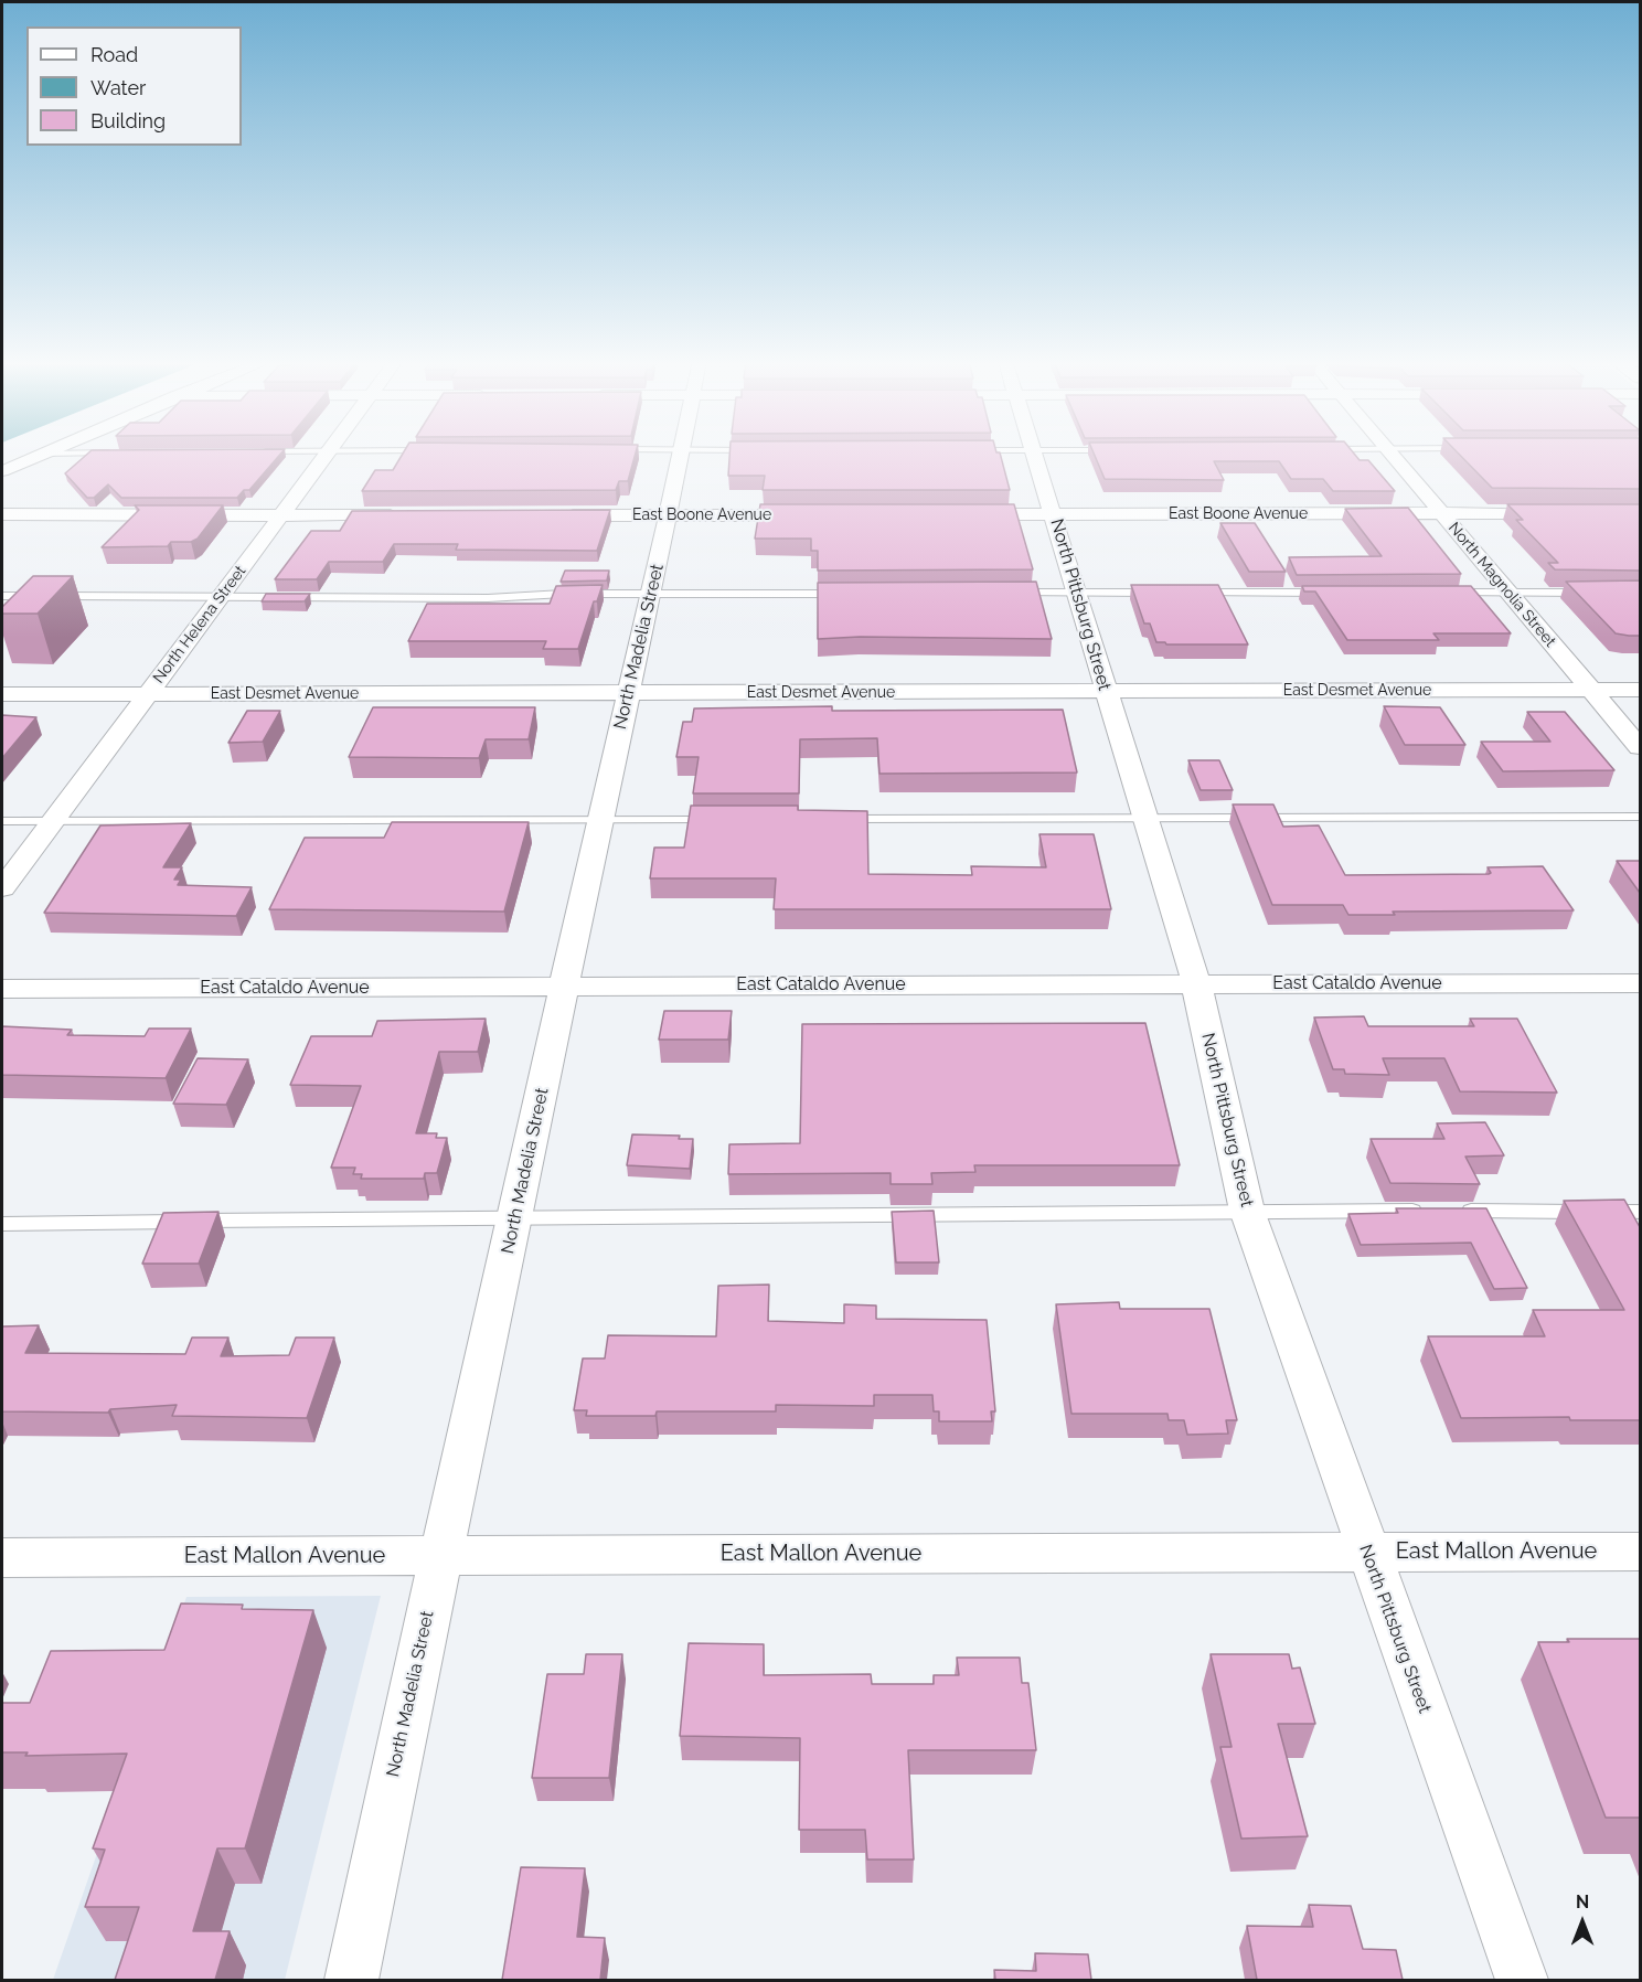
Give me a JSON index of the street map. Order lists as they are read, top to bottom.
{
  "streets": {
    "street": [
      "East Boone Avenue",
      "North Magnolia Street",
      "North Pittsburg Street",
      "North Helena Street",
      "North Madelia Street",
      "East Desmet Avenue",
      "East Cataldo Avenue",
      "East Mallon Avenue"
    ]
  },
  "crossings": [
    ["East Boone Avenue", "North Magnolia Street"],
    ["East Boone Avenue", "North Pittsburg Street"],
    ["East Boone Avenue", "North Madelia Street"],
    ["North Magnolia Street", "East Desmet Avenue"],
    ["North Pittsburg Street", "East Desmet Avenue"],
    ["North Pittsburg Street", "East Cataldo Avenue"],
    ["North Pittsburg Street", "East Mallon Avenue"],
    ["North Helena Street", "East Desmet Avenue"],
    ["North Madelia Street", "East Desmet Avenue"],
    ["North Madelia Street", "East Cataldo Avenue"],
    ["North Madelia Street", "East Mallon Avenue"]
  ],
  "legend": ["Road", "Water", "Building"],
  "north": "top"
}
